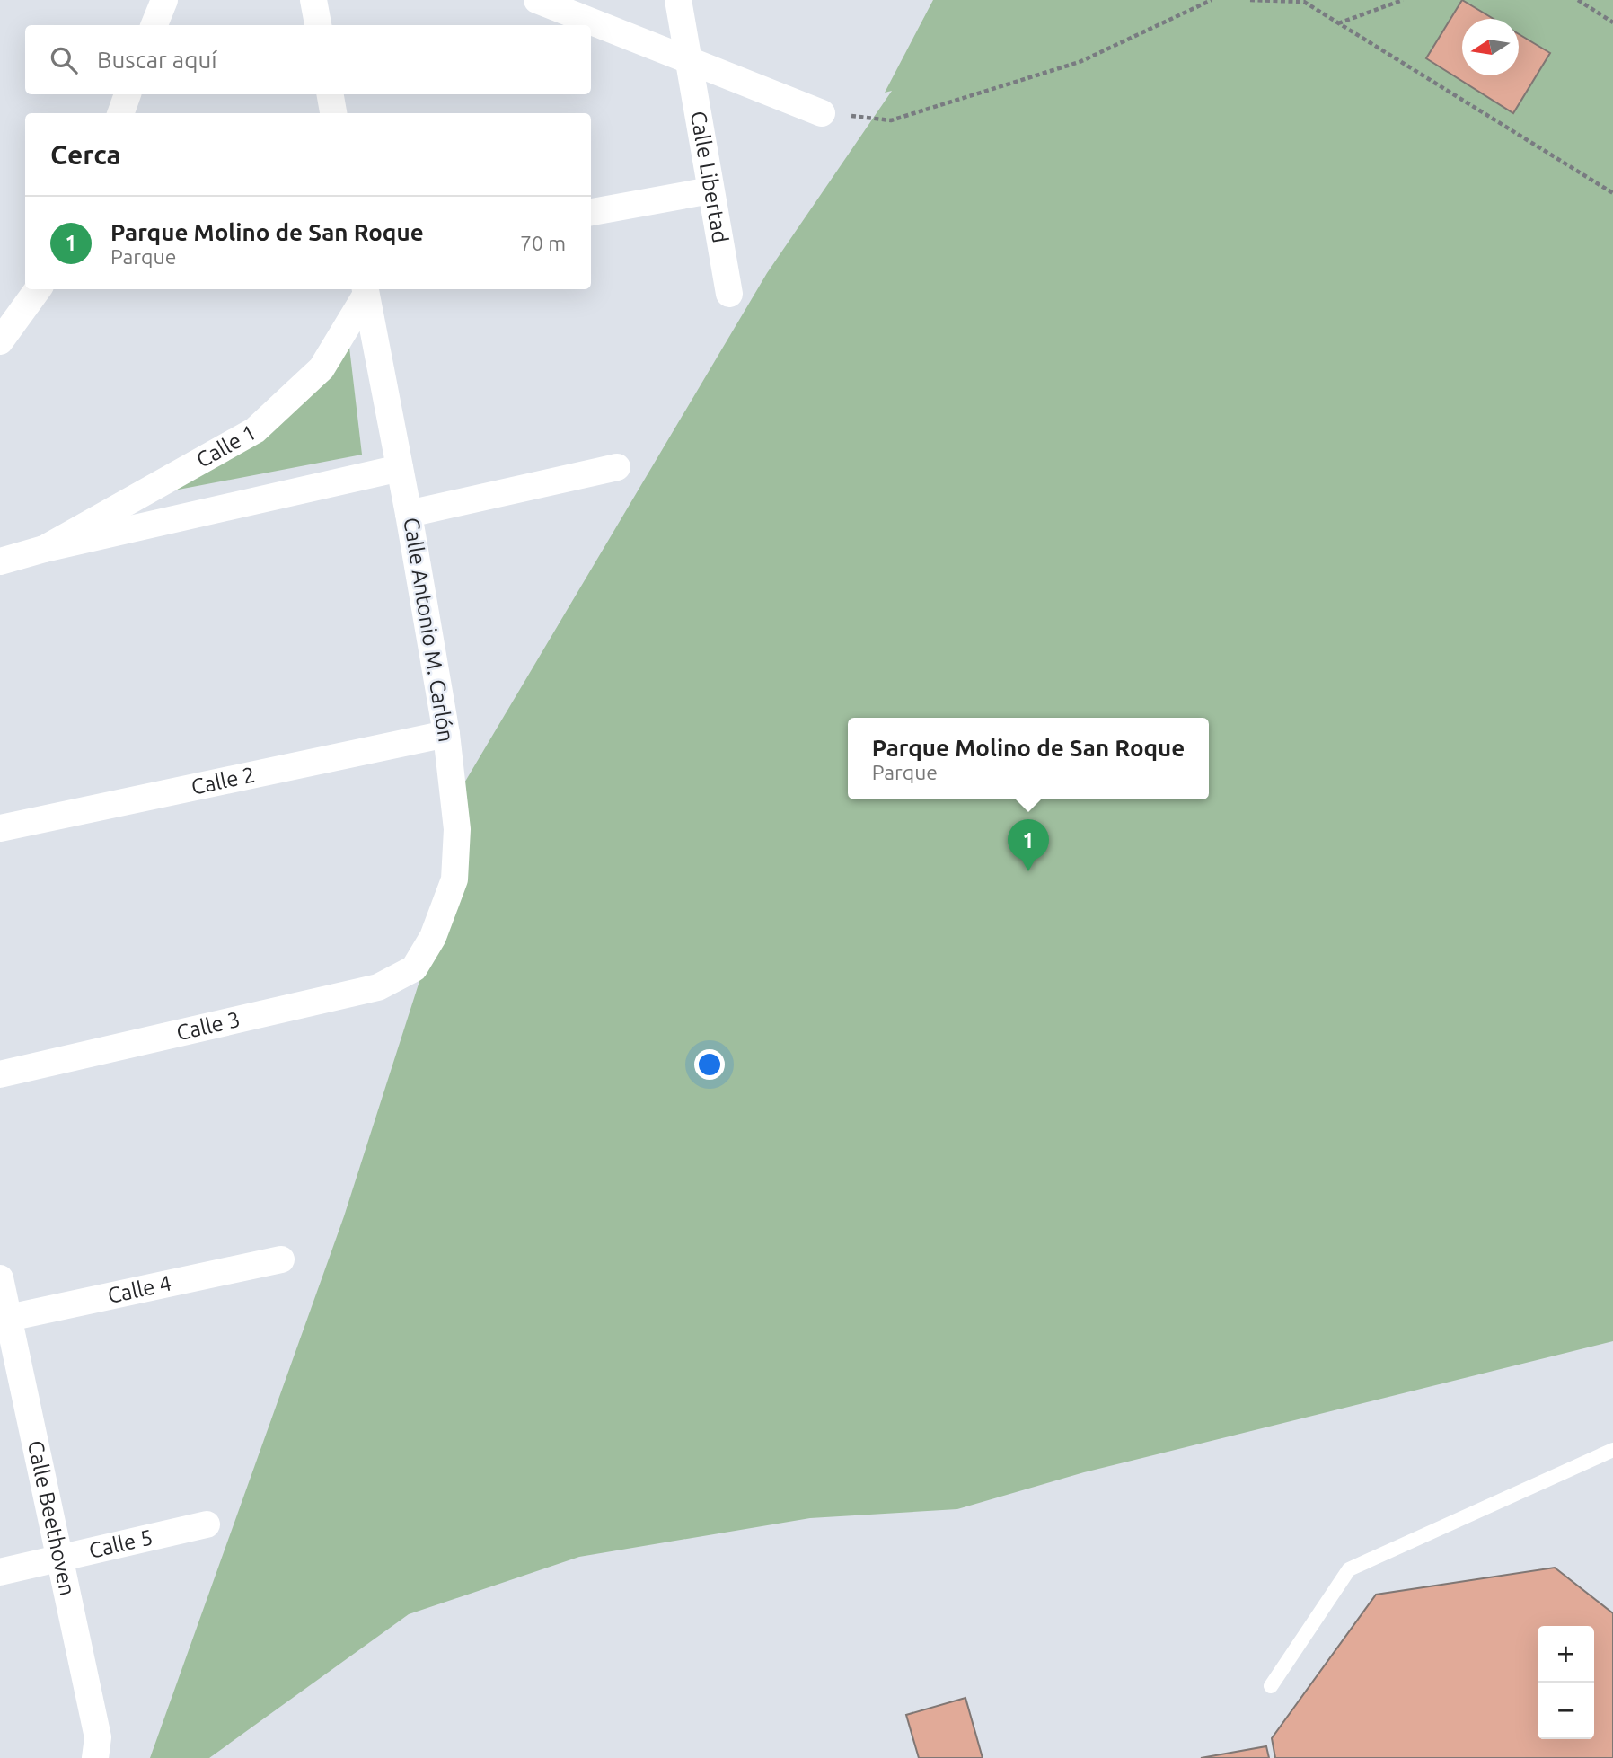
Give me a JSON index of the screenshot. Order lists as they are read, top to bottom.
{
  "streets": {
    "street": [
      "Calle Libertad",
      "Calle 1",
      "Calle Antonio M. Carlón",
      "Calle 2",
      "Calle 3",
      "Calle 4",
      "Calle Beethoven",
      "Calle 5"
    ]
  },
  "crossings": [
    ["Calle 1", "Calle Antonio M. Carlón"],
    ["Calle Antonio M. Carlón", "Calle 2"],
    ["Calle Antonio M. Carlón", "Calle 3"],
    ["Calle 4", "Calle Beethoven"],
    ["Calle Beethoven", "Calle 5"]
  ],
  "north": "left",
  "page": {
    "search": "Buscar aquí",
    "heading": "Cerca",
    "list": [
      {
        "mark": "1",
        "name": "Parque Molino de San Roque",
        "note": "Parque",
        "value": "70 m"
      }
    ],
    "popup": ["Parque Molino de San Roque", "Parque"],
    "pins": "1",
    "map_buttons": ["+", "−"]
  }
}
